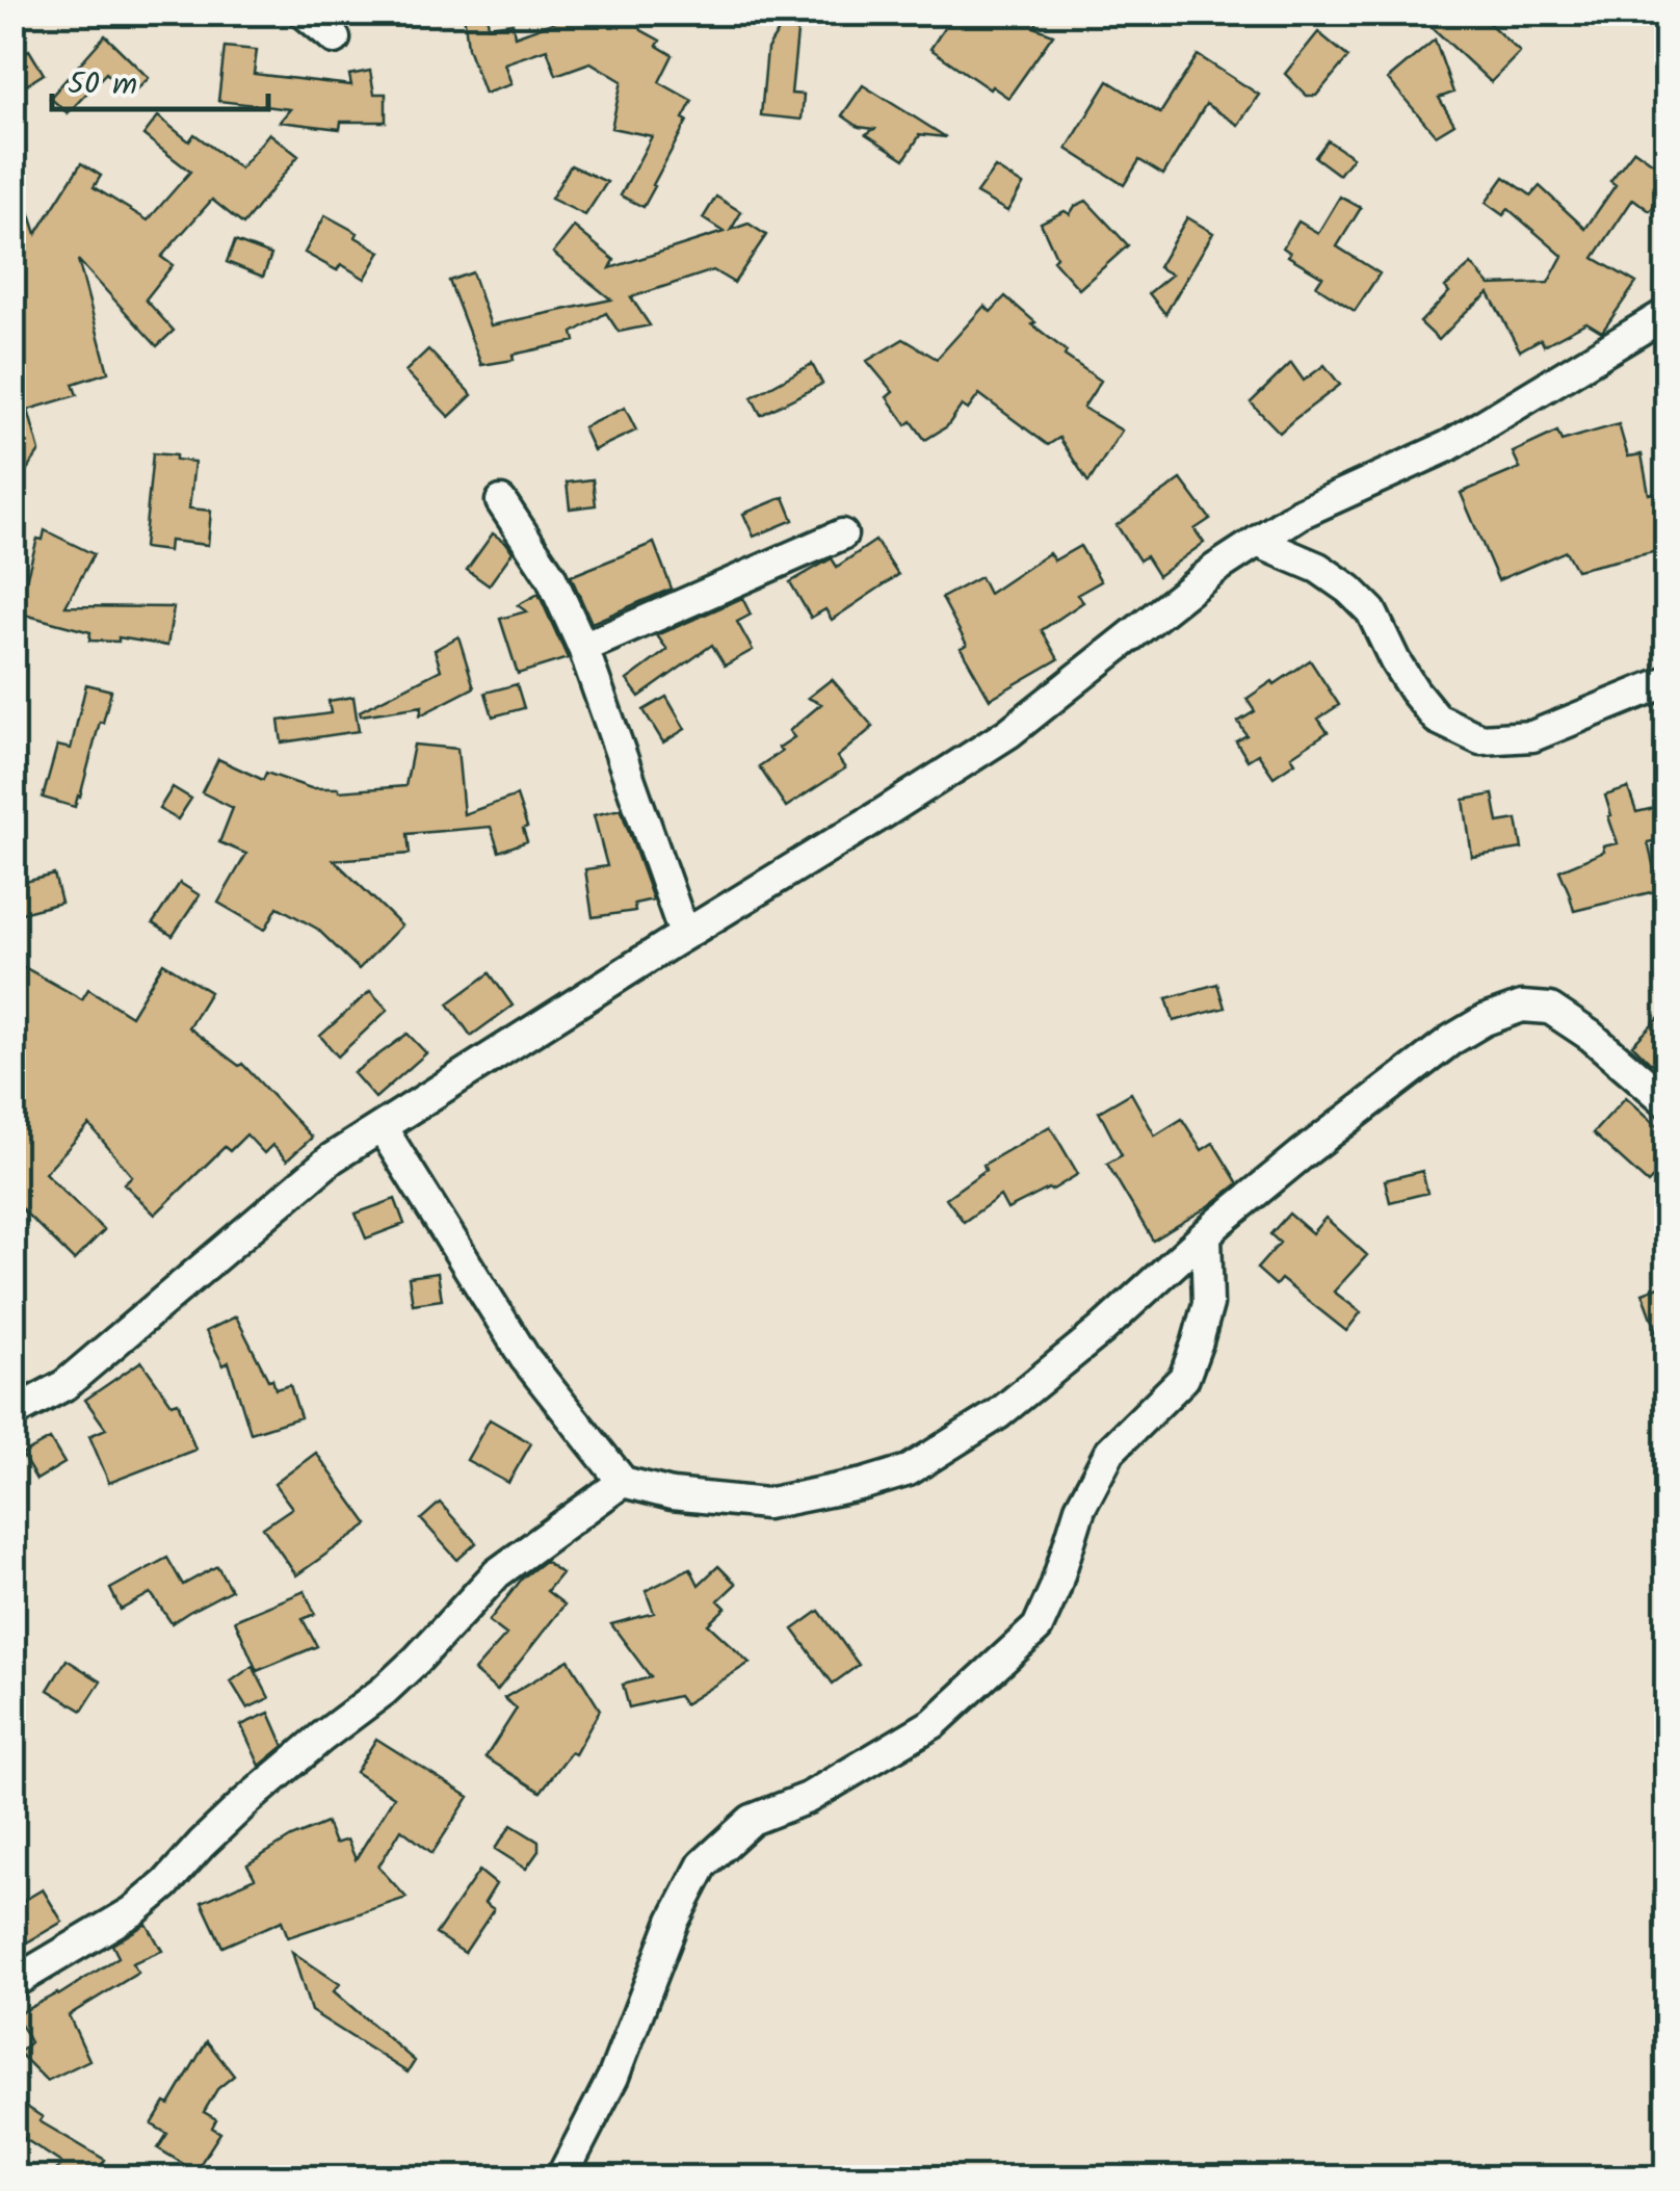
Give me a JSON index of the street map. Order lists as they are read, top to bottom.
{
  "scale_bar": "50 m"
}
